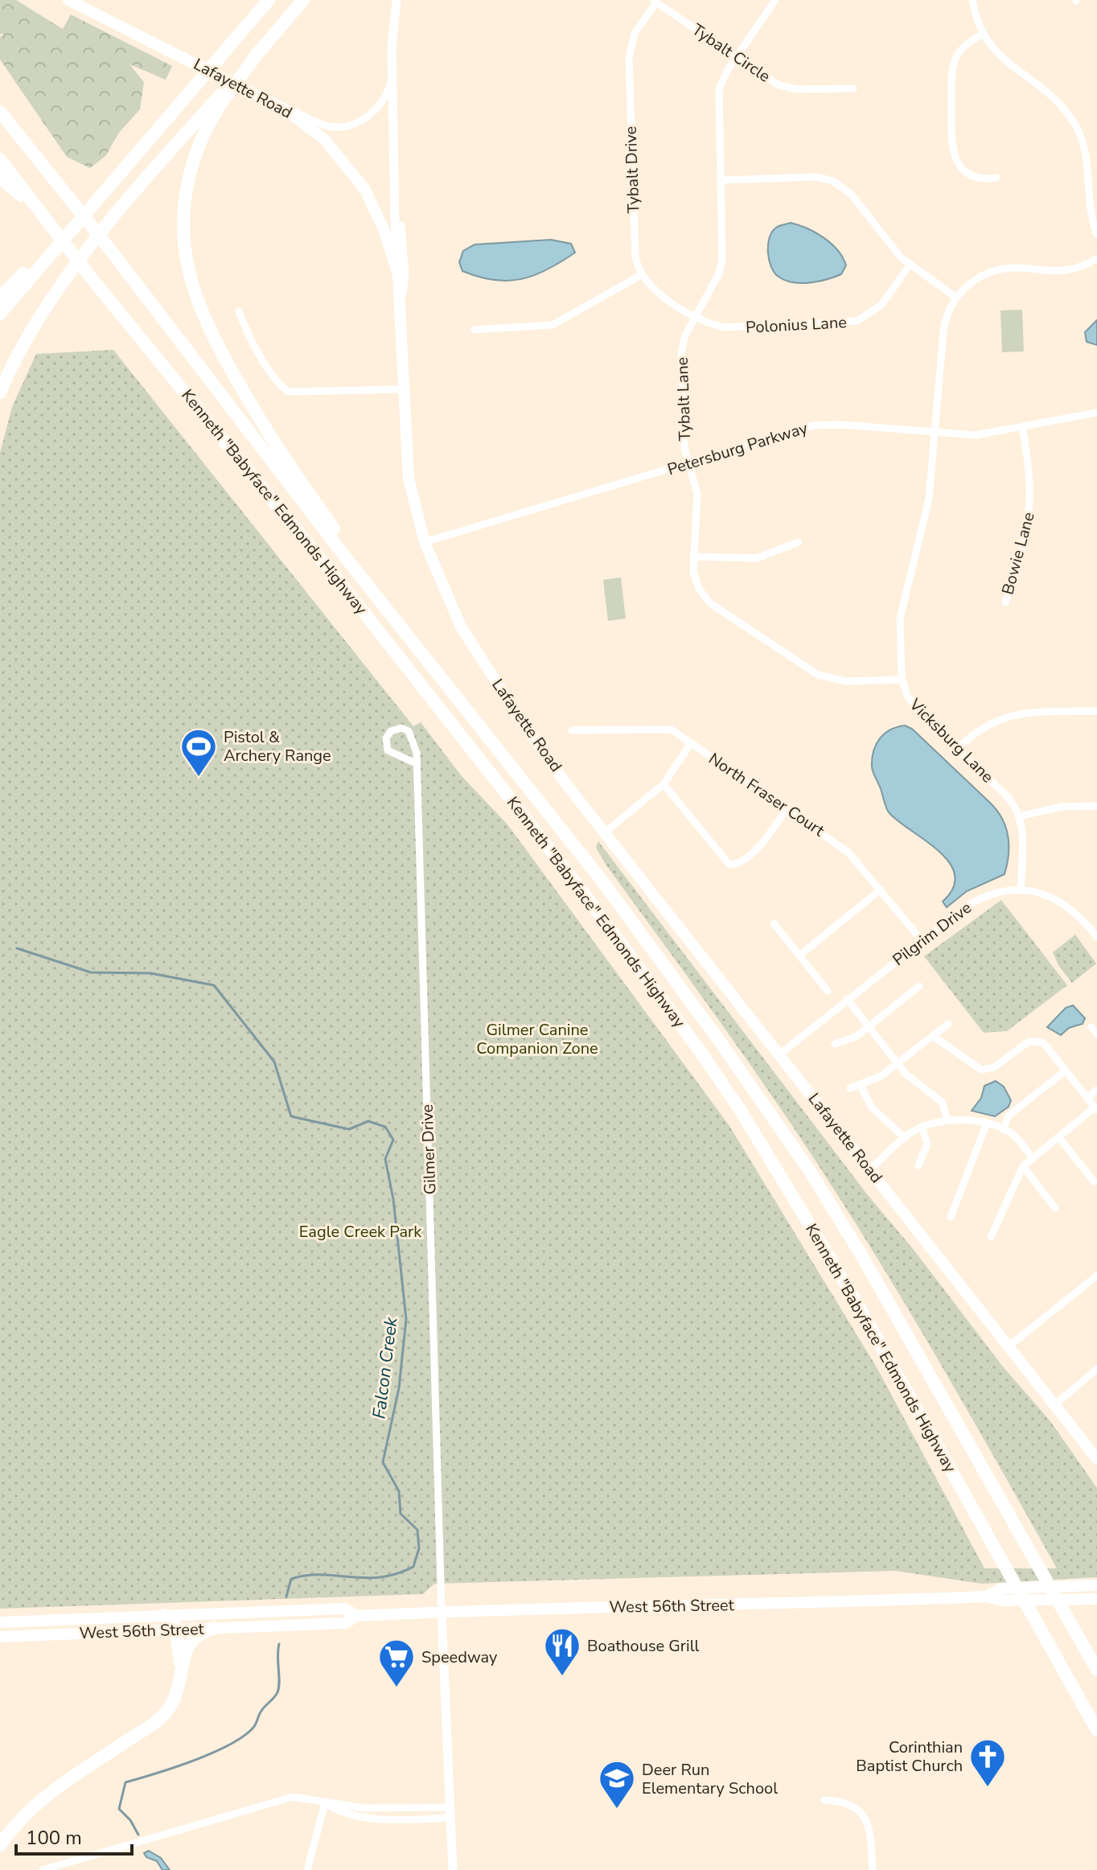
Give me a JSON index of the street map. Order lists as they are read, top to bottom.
{
  "streets": {
    "highway": ["Kenneth \"Babyface\" Edmonds Highway"],
    "main road": ["Lafayette Road", "West 56th Street"],
    "street": [
      "Tybalt Circle",
      "Tybalt Drive",
      "Polonius Lane",
      "Tybalt Lane",
      "Petersburg Parkway",
      "Bowie Lane",
      "Vicksburg Lane",
      "North Fraser Court",
      "Pilgrim Drive",
      "Gilmer Drive"
    ]
  },
  "crossings": [
    ["Tybalt Circle", "Tybalt Drive"],
    ["Tybalt Circle", "Tybalt Lane"],
    ["Lafayette Road", "Petersburg Parkway"],
    ["Lafayette Road", "Pilgrim Drive"],
    ["Polonius Lane", "Tybalt Lane"],
    ["Tybalt Lane", "Petersburg Parkway"],
    ["Tybalt Lane", "Vicksburg Lane"],
    ["Petersburg Parkway", "Bowie Lane"],
    ["Petersburg Parkway", "Vicksburg Lane"],
    ["North Fraser Court", "Pilgrim Drive"],
    ["Gilmer Drive", "West 56th Street"]
  ],
  "water": ["Falcon Creek"],
  "parks": ["Gilmer Canine Companion Zone", "Eagle Creek Park"],
  "places": {
    "sports": ["Pistol & Archery Range"],
    "restaurant": ["Boathouse Grill"],
    "supermarket": ["Speedway"],
    "church": ["Corinthian Baptist Church"],
    "school or university": ["Deer Run Elementary School"]
  },
  "scale_bar": "100 m"
}
